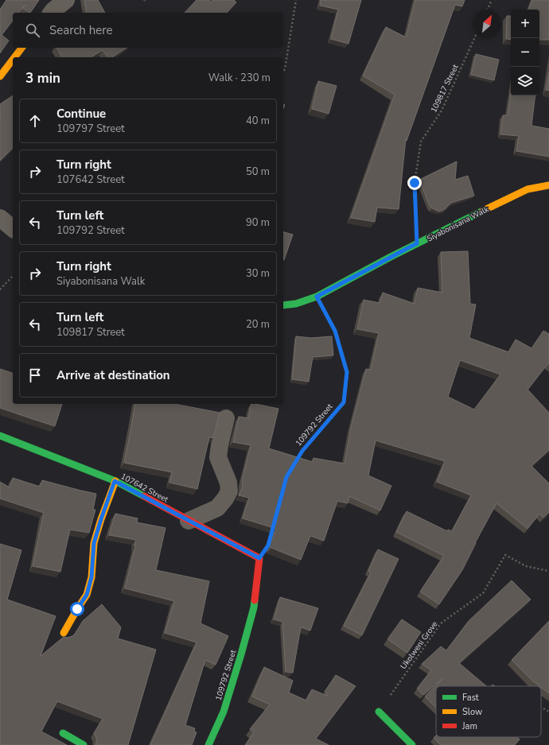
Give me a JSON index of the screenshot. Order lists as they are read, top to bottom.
{
  "streets": {
    "street": ["Siyabonisana Walk", "109792 Street", "107642 Street"],
    "path": ["109817 Street", "Ukolweni Grove"]
  },
  "crossings": [
    ["109817 Street", "Siyabonisana Walk"],
    ["Siyabonisana Walk", "109792 Street"],
    ["109792 Street", "107642 Street"]
  ],
  "legend": ["Fast", "Slow", "Jam"],
  "north": "top right",
  "page": {
    "map_buttons": ["+", "−"],
    "search": "Search here",
    "heading": ["3 min", "Walk · 230 m"],
    "list": [
      ["Continue", "109797 Street", "40 m"],
      ["Turn right", "107642 Street", "50 m"],
      ["Turn left", "109792 Street", "90 m"],
      ["Turn right", "Siyabonisana Walk", "30 m"],
      ["Turn left", "109817 Street", "20 m"],
      "Arrive at destination"
    ]
  }
}
